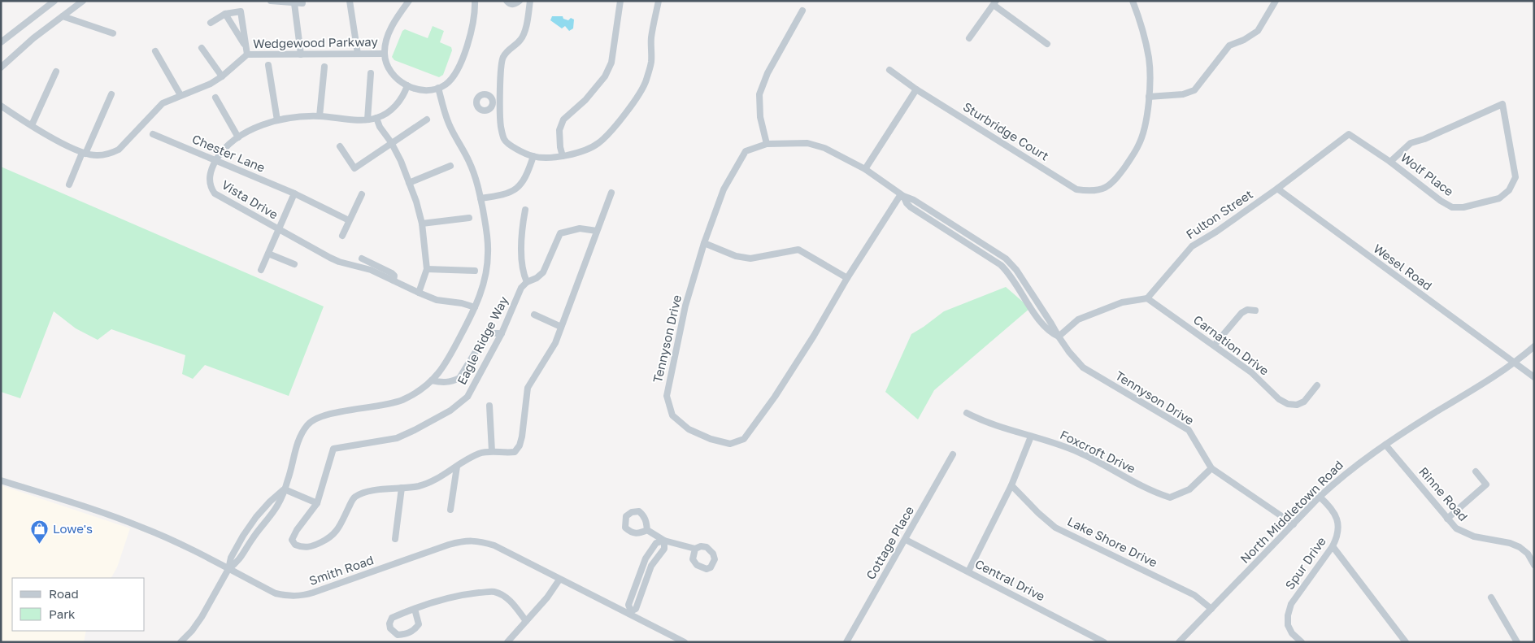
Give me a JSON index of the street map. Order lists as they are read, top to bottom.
{
  "streets": {
    "street": [
      "Wedgewood Parkway",
      "Sturbridge Court",
      "Chester Lane",
      "Wolf Place",
      "Vista Drive",
      "Fulton Street",
      "Wesel Road",
      "Tennyson Drive",
      "Eagle Ridge Way",
      "Carnation Drive",
      "Foxcroft Drive",
      "Rinne Road",
      "North Middletown Road",
      "Lake Shore Drive",
      "Cottage Place",
      "Spur Drive",
      "Smith Road",
      "Central Drive"
    ]
  },
  "crossings": [
    ["Chester Lane", "Vista Drive"],
    ["Wolf Place", "Fulton Street"],
    ["Fulton Street", "Wesel Road"],
    ["Fulton Street", "Carnation Drive"],
    ["Wesel Road", "North Middletown Road"],
    ["Tennyson Drive", "Foxcroft Drive"],
    ["Tennyson Drive", "North Middletown Road"],
    ["Rinne Road", "North Middletown Road"],
    ["North Middletown Road", "Lake Shore Drive"],
    ["North Middletown Road", "Spur Drive"],
    ["Cottage Place", "Central Drive"]
  ],
  "places": {
    "shop": ["Lowe's"]
  },
  "legend": ["Road", "Park"]
}
